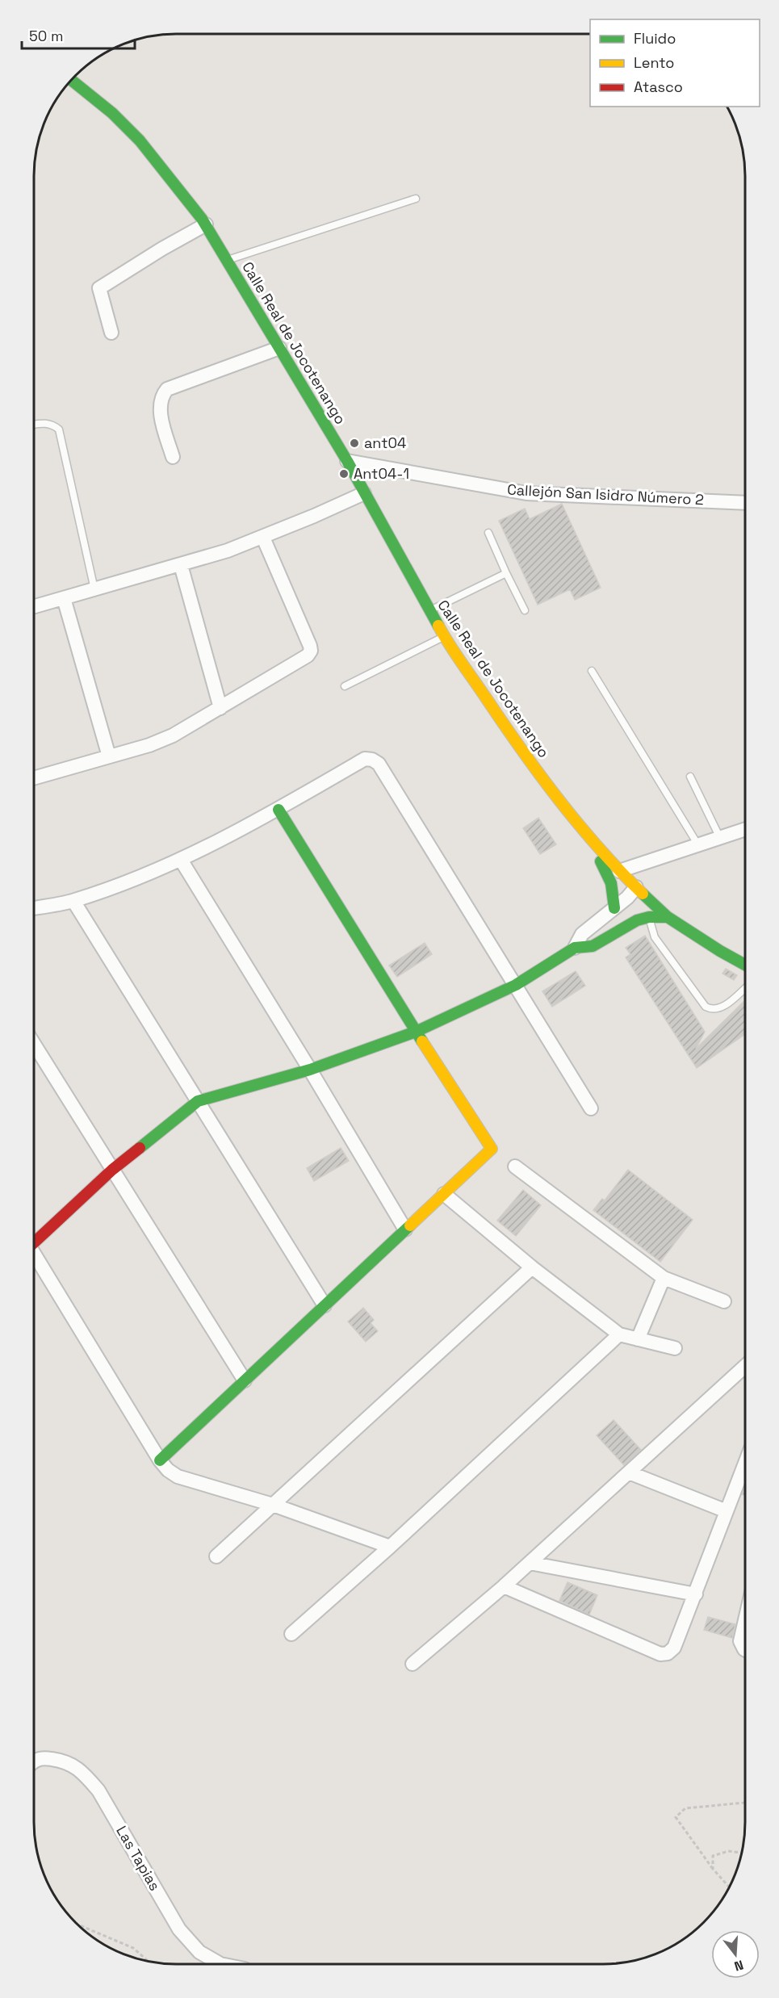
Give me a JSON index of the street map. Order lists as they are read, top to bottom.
{
  "streets": {
    "street": ["Calle Real de Jocotenango", "Callejón San Isidro Número 2", "Las Tapias"]
  },
  "crossings": [
    ["Calle Real de Jocotenango", "Callejón San Isidro Número 2"]
  ],
  "places": ["ant04", "Ant04-1"],
  "legend": ["Fluido", "Lento", "Atasco"],
  "scale_bar": "50 m",
  "north": "bottom"
}
